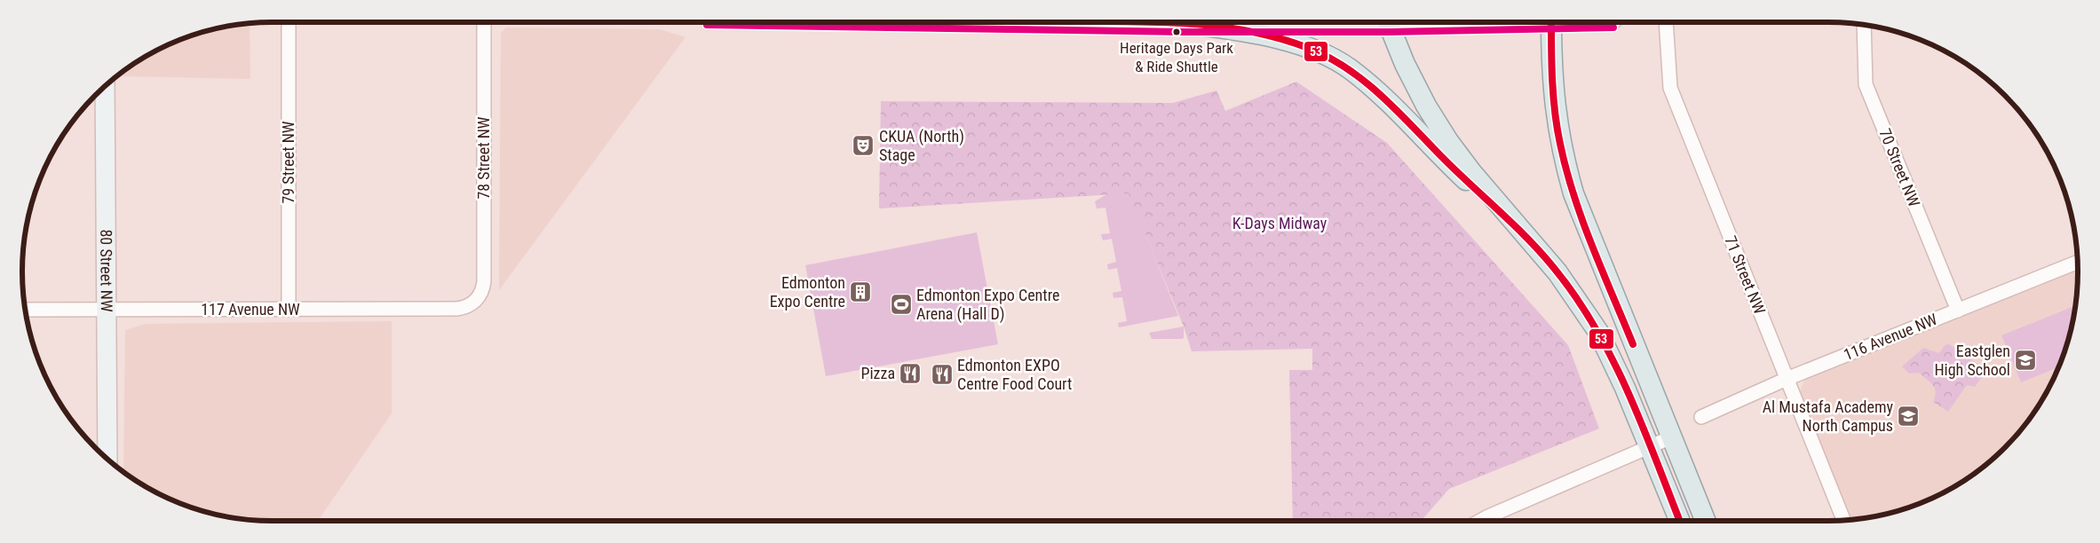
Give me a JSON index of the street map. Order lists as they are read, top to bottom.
{
  "streets": {
    "main road": ["80 Street NW"],
    "street": [
      "78 Street NW",
      "79 Street NW",
      "70 Street NW",
      "71 Street NW",
      "117 Avenue NW",
      "116 Avenue NW"
    ]
  },
  "crossings": [
    ["78 Street NW", "117 Avenue NW"],
    ["79 Street NW", "117 Avenue NW"],
    ["70 Street NW", "116 Avenue NW"],
    ["80 Street NW", "117 Avenue NW"],
    ["71 Street NW", "116 Avenue NW"]
  ],
  "parks": ["K-Days Midway"],
  "places": {
    "other": ["Heritage Days Park & Ride Shuttle"],
    "theatre": ["CKUA (North) Stage"],
    "building": ["Edmonton Expo Centre"],
    "sports": ["Edmonton Expo Centre Arena (Hall D)"],
    "school or university": ["Eastglen High School", "Al Mustafa Academy North Campus"],
    "restaurant": ["Pizza", "Edmonton EXPO Centre Food Court"]
  },
  "lines": ["transit line 53"]
}
